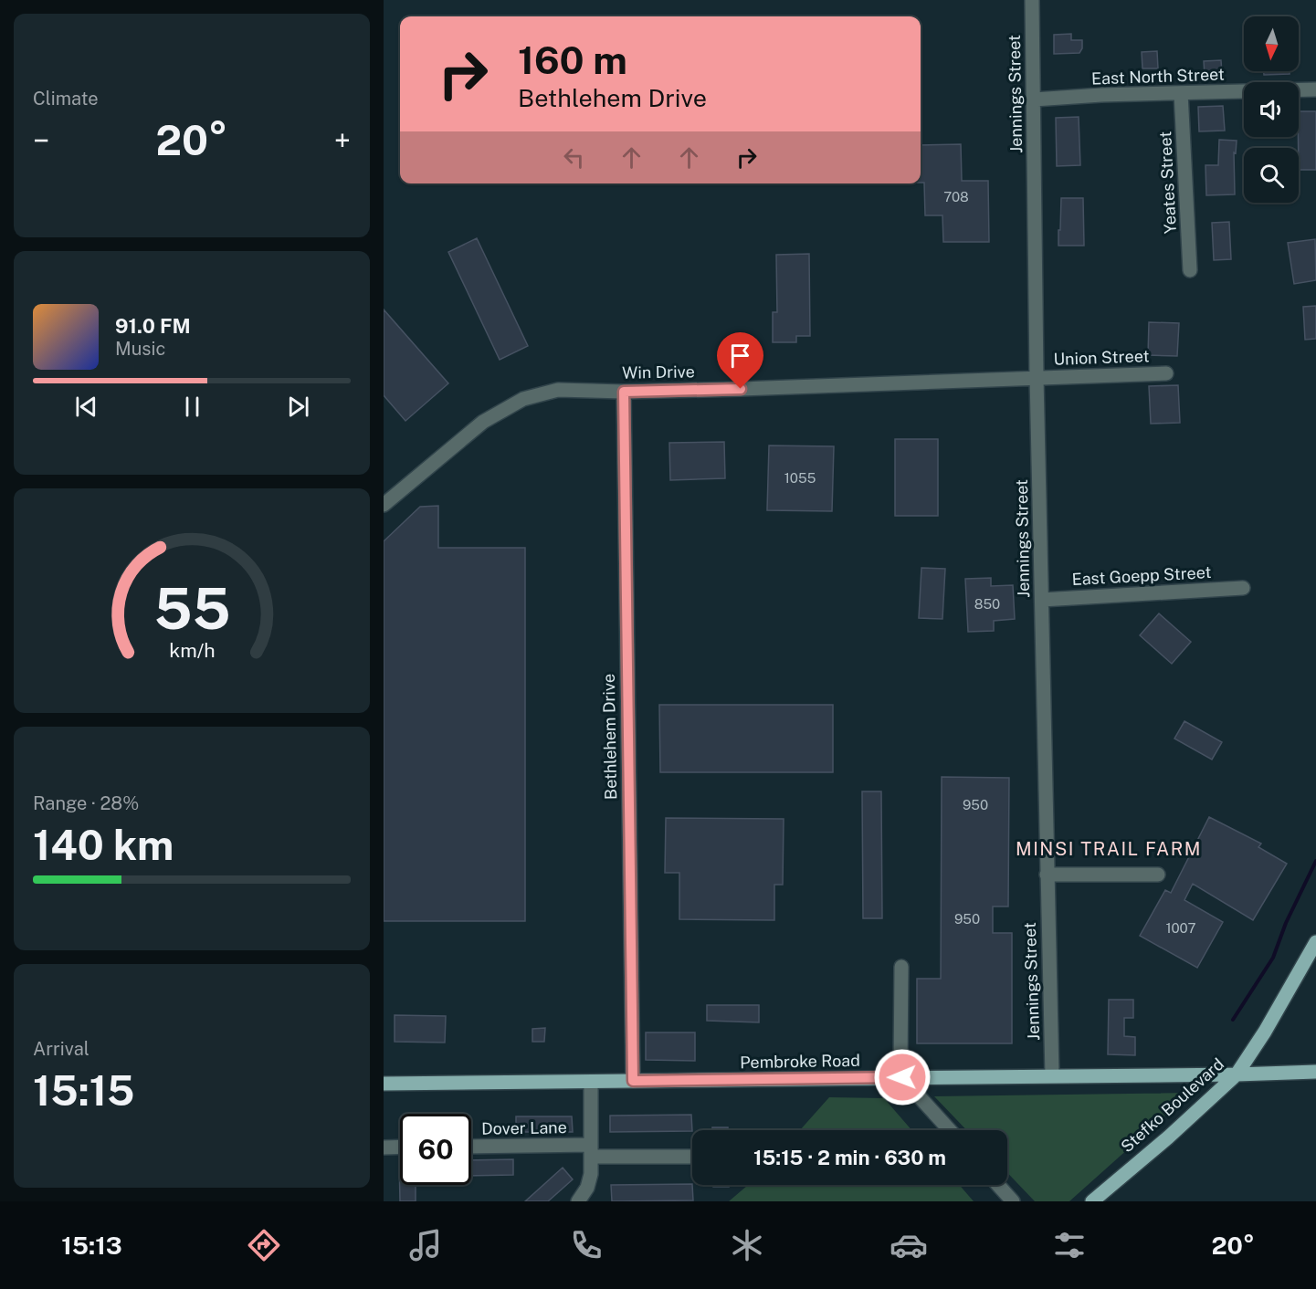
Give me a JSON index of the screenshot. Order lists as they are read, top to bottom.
{
  "streets": {
    "main road": ["Pembroke Road", "Stefko Boulevard"],
    "street": [
      "East North Street",
      "Jennings Street",
      "Yeates Street",
      "Union Street",
      "Win Drive",
      "East Goepp Street",
      "Bethlehem Drive",
      "Dover Lane"
    ]
  },
  "crossings": [
    ["East North Street", "Jennings Street"],
    ["East North Street", "Yeates Street"],
    ["Jennings Street", "Union Street"],
    ["Jennings Street", "Win Drive"],
    ["Jennings Street", "East Goepp Street"],
    ["Jennings Street", "Pembroke Road"],
    ["Union Street", "Win Drive"],
    ["Win Drive", "Bethlehem Drive"],
    ["Bethlehem Drive", "Pembroke Road"],
    ["Pembroke Road", "Stefko Boulevard"]
  ],
  "districts": ["MINSI TRAIL FARM"],
  "house_numbers": [
    "708",
    "1055",
    "850",
    "950",
    "950",
    "1007"
  ],
  "north": "bottom",
  "page": {
    "tile": [
      "Climate",
      ["Range · 28%", "140 km"],
      ["Arrival", "15:15"]
    ],
    "turn": ["160 m", "Bethlehem Drive"],
    "heat": ["−", "20°", "+"],
    "song": ["91.0 FM", "Music"],
    "limit": "60",
    "trip": "15:15 · 2 min · 630 m",
    "tabs": ["15:13", "20°"],
    "gauge": ["55", "km/h"]
  }
}
